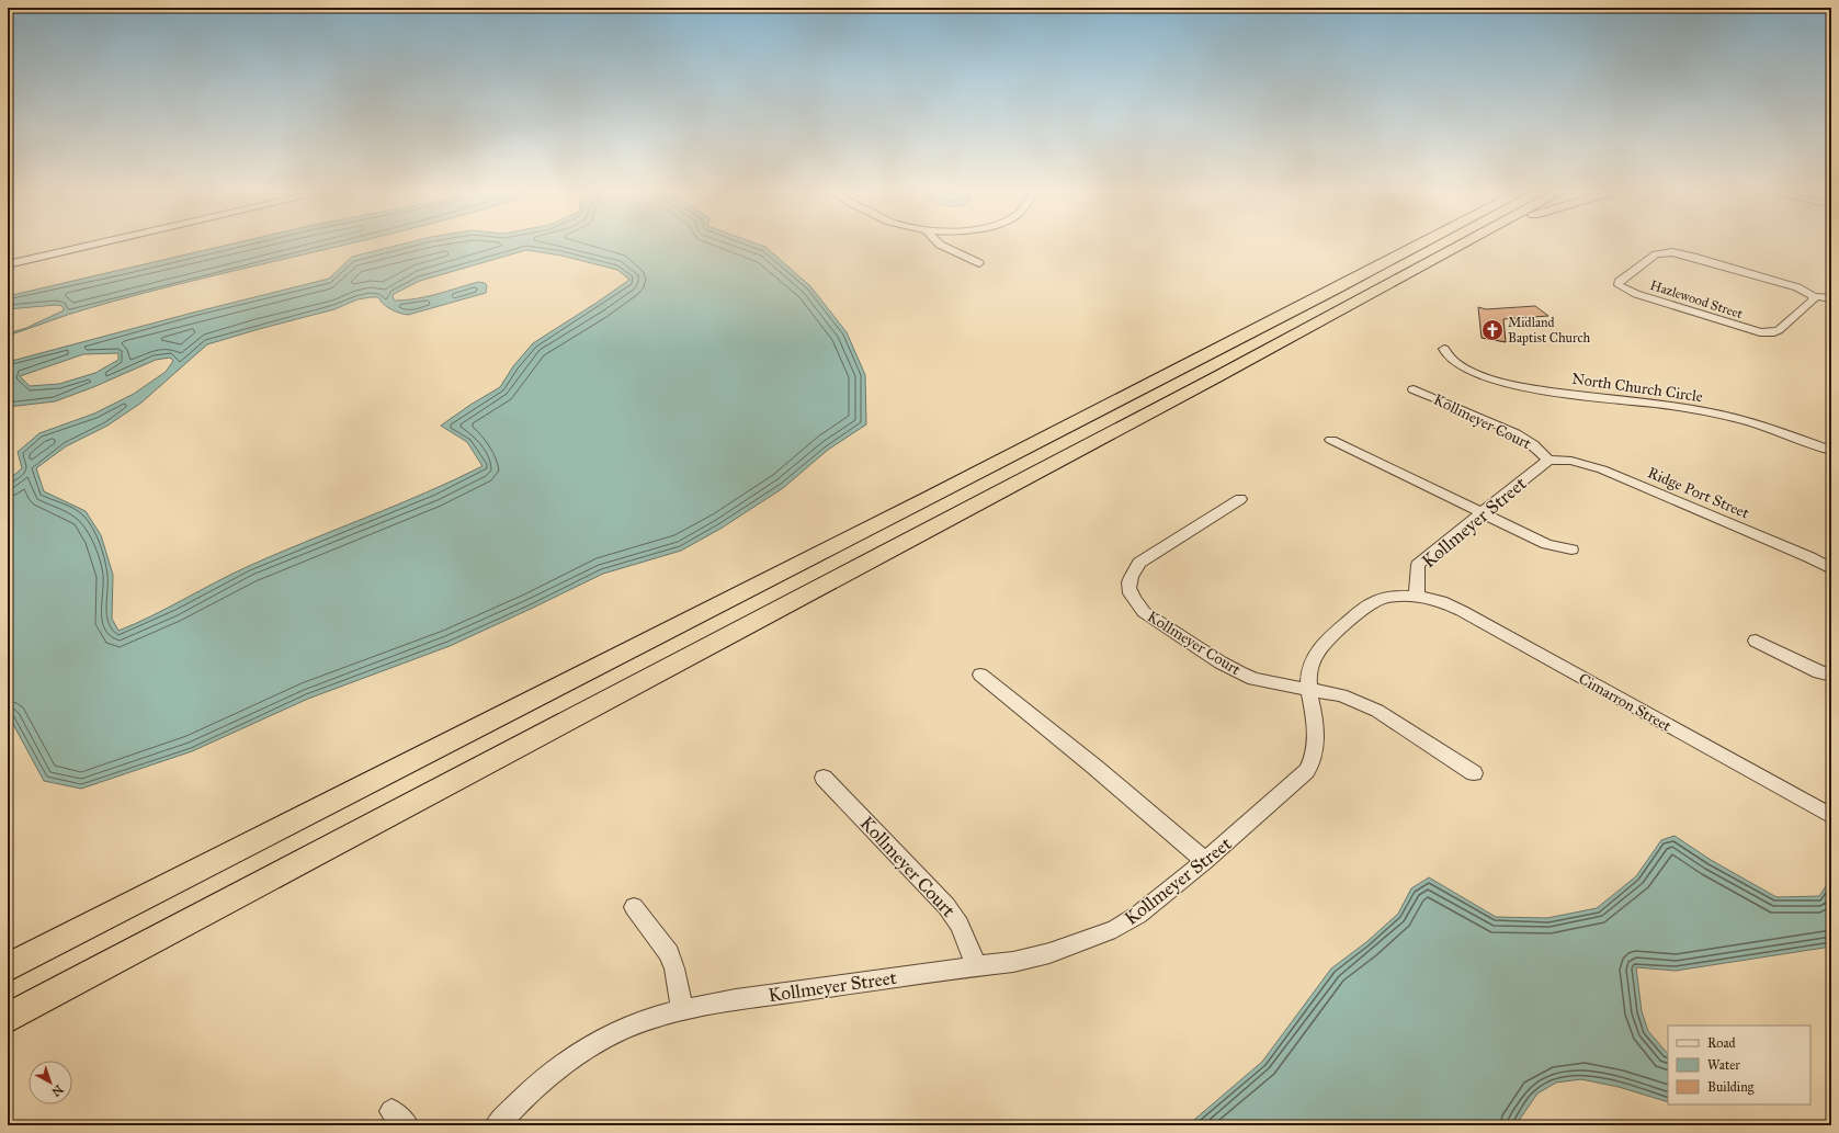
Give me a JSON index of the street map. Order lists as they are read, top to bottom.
{
  "streets": {
    "street": [
      "Hazlewood Street",
      "North Church Circle",
      "Kollmeyer Court",
      "Ridge Port Street",
      "Kollmeyer Street",
      "Cimarron Street"
    ]
  },
  "crossings": [
    ["Kollmeyer Court", "Ridge Port Street"],
    ["Kollmeyer Court", "Kollmeyer Street"],
    ["Ridge Port Street", "Kollmeyer Street"],
    ["Kollmeyer Street", "Cimarron Street"]
  ],
  "places": {
    "church": ["Midland Baptist Church"]
  },
  "legend": ["Road", "Water", "Building"],
  "north": "bottom right"
}
